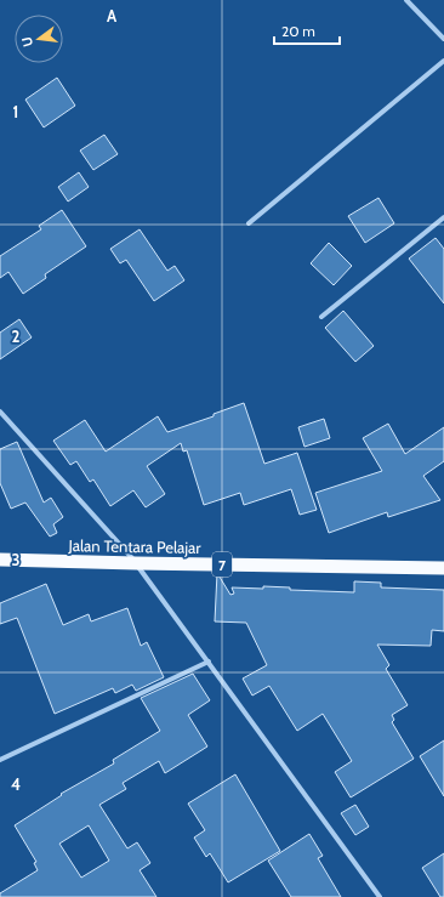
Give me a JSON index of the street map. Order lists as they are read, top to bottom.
{
  "streets": {
    "highway": ["Jalan Tentara Pelajar", "7"]
  },
  "scale_bar": "20 m",
  "north": "left",
  "grid": {
    "columns": ["A"],
    "rows": [
      "1",
      "2",
      "3",
      "4"
    ]
  }
}
